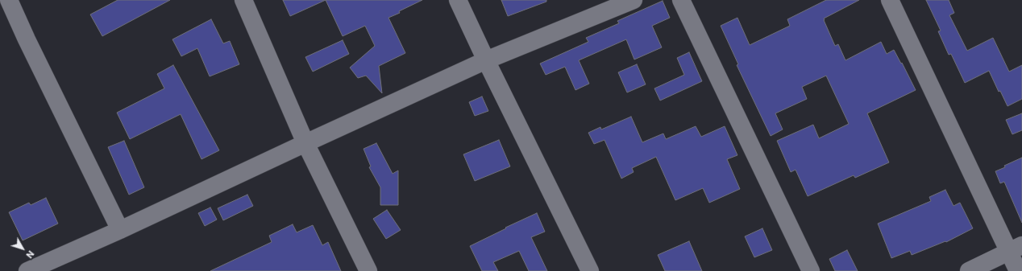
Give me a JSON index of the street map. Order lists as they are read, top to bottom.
{
  "north": "bottom right"
}
